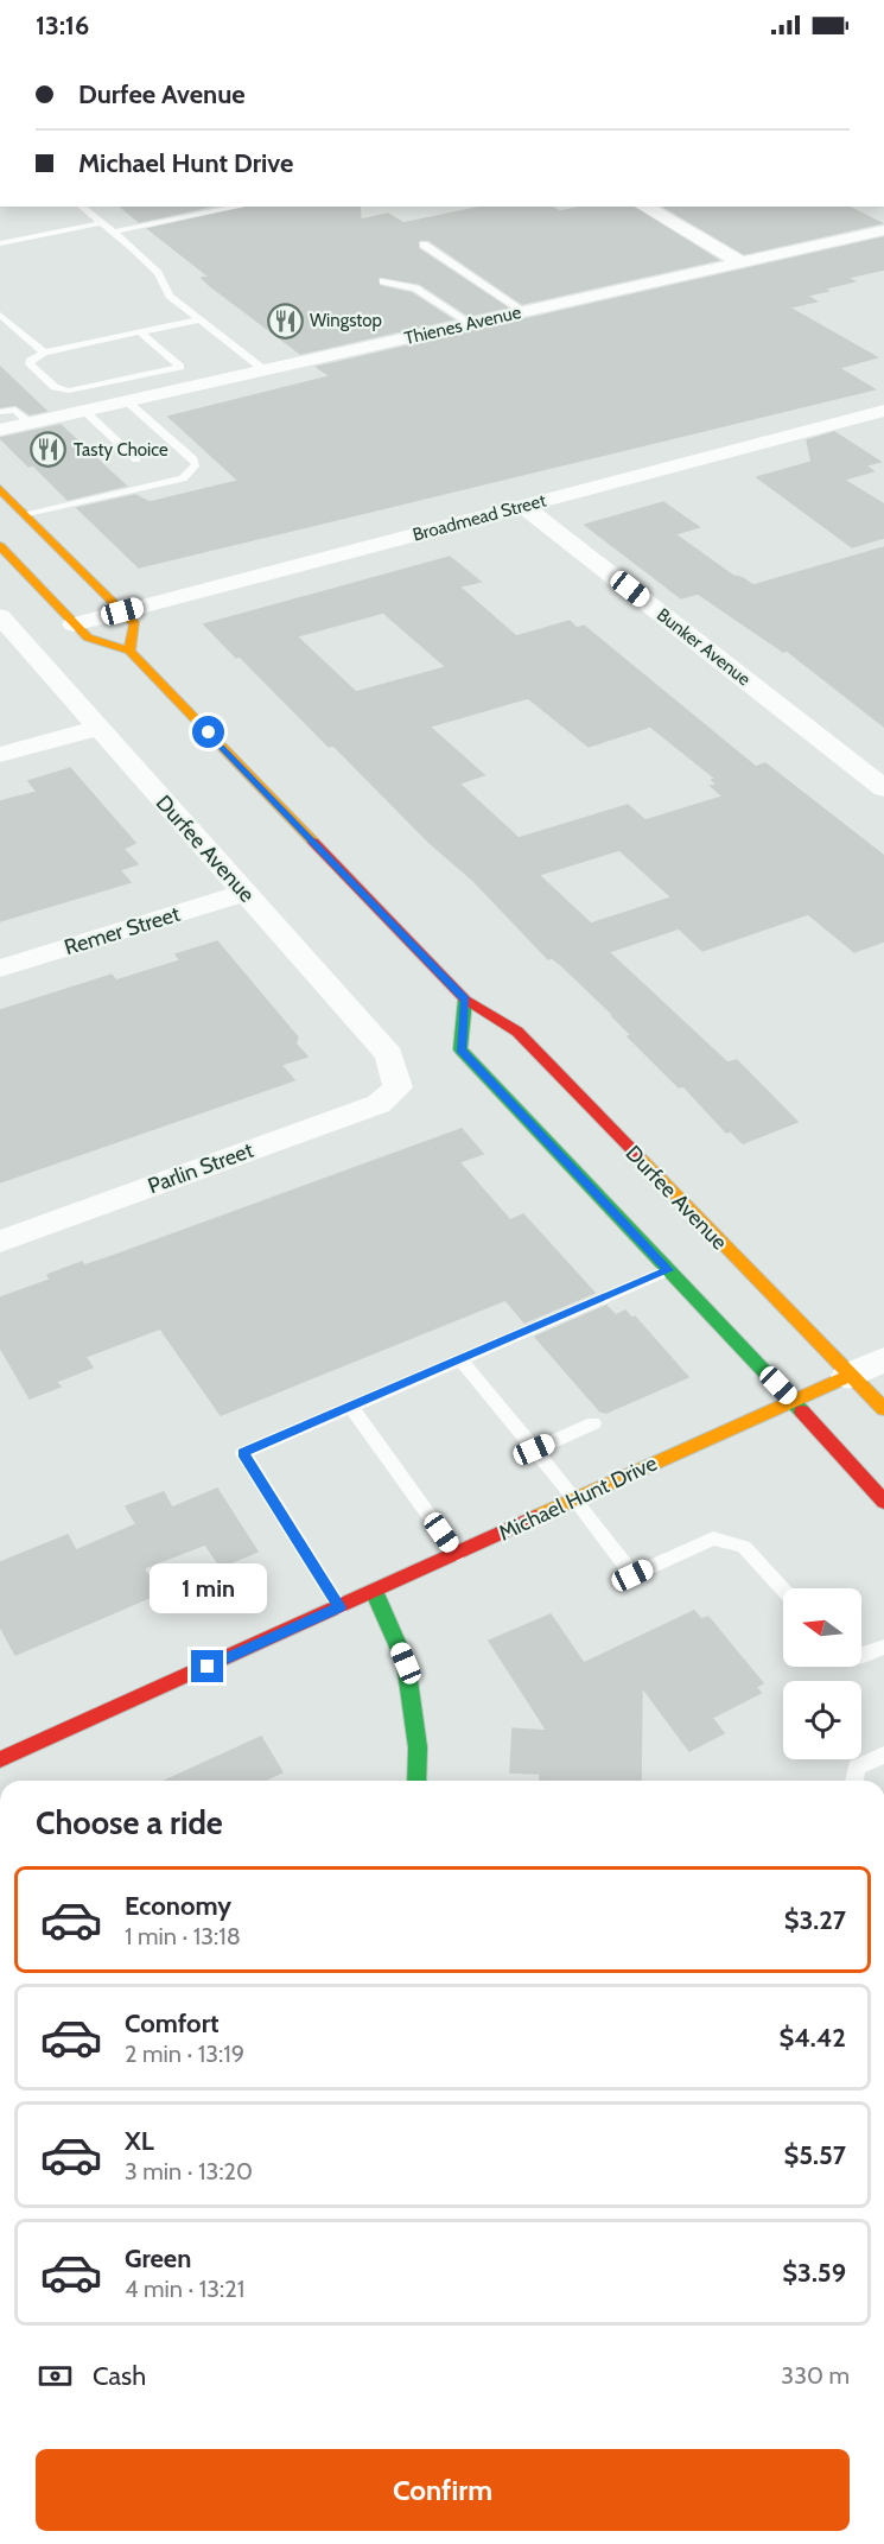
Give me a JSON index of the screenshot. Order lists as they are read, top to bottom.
{
  "streets": {
    "main road": ["Durfee Avenue", "Michael Hunt Drive"],
    "street": [
      "Thienes Avenue",
      "Broadmead Street",
      "Bunker Avenue",
      "Remer Street",
      "Parlin Street"
    ]
  },
  "crossings": [
    ["Broadmead Street", "Bunker Avenue"],
    ["Broadmead Street", "Durfee Avenue"],
    ["Durfee Avenue", "Remer Street"],
    ["Durfee Avenue", "Parlin Street"],
    ["Durfee Avenue", "Michael Hunt Drive"]
  ],
  "places": {
    "restaurant": ["Wingstop", "Tasty Choice"]
  },
  "north": "left",
  "page": {
    "status": "13:16",
    "banner": ["Durfee Avenue", "Michael Hunt Drive"],
    "bubble": "1 min",
    "heading": "Choose a ride",
    "list": [
      {
        "name": "Economy",
        "note": "1 min · 13:18",
        "value": "$3.27"
      },
      {
        "name": "Comfort",
        "note": "2 min · 13:19",
        "value": "$4.42"
      },
      {
        "name": "XL",
        "note": "3 min · 13:20",
        "value": "$5.57"
      },
      {
        "name": "Green",
        "note": "4 min · 13:21",
        "value": "$3.59"
      }
    ],
    "pay": ["Cash", "330 m"],
    "buttons": "Confirm"
  }
}
